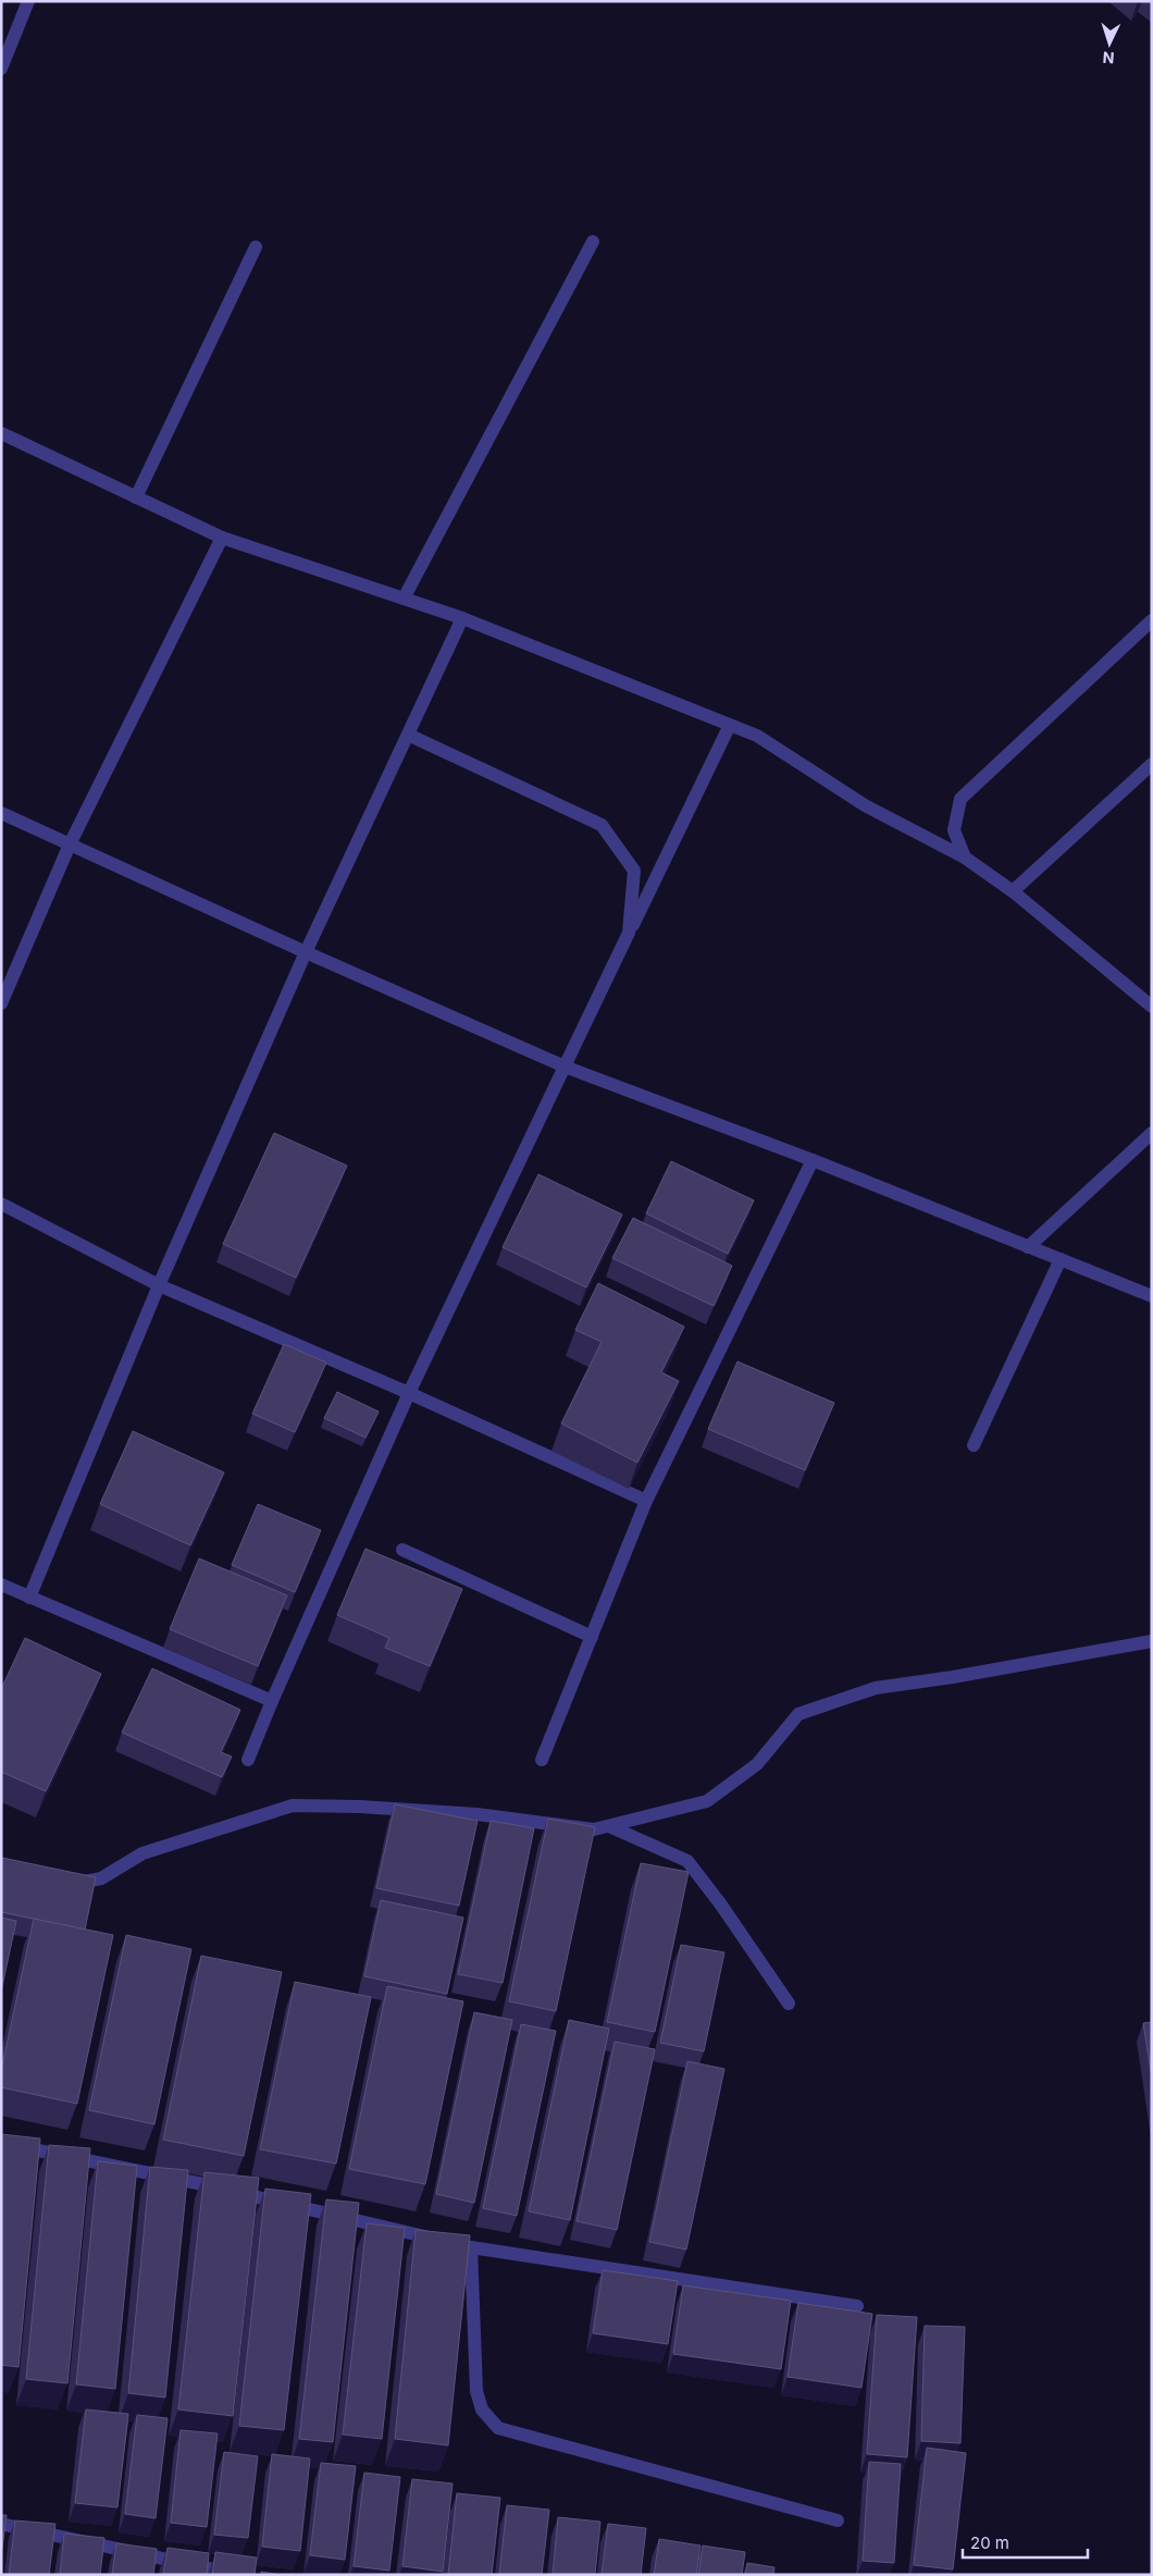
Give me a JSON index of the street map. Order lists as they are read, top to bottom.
{
  "scale_bar": "20 m",
  "north": "bottom"
}
